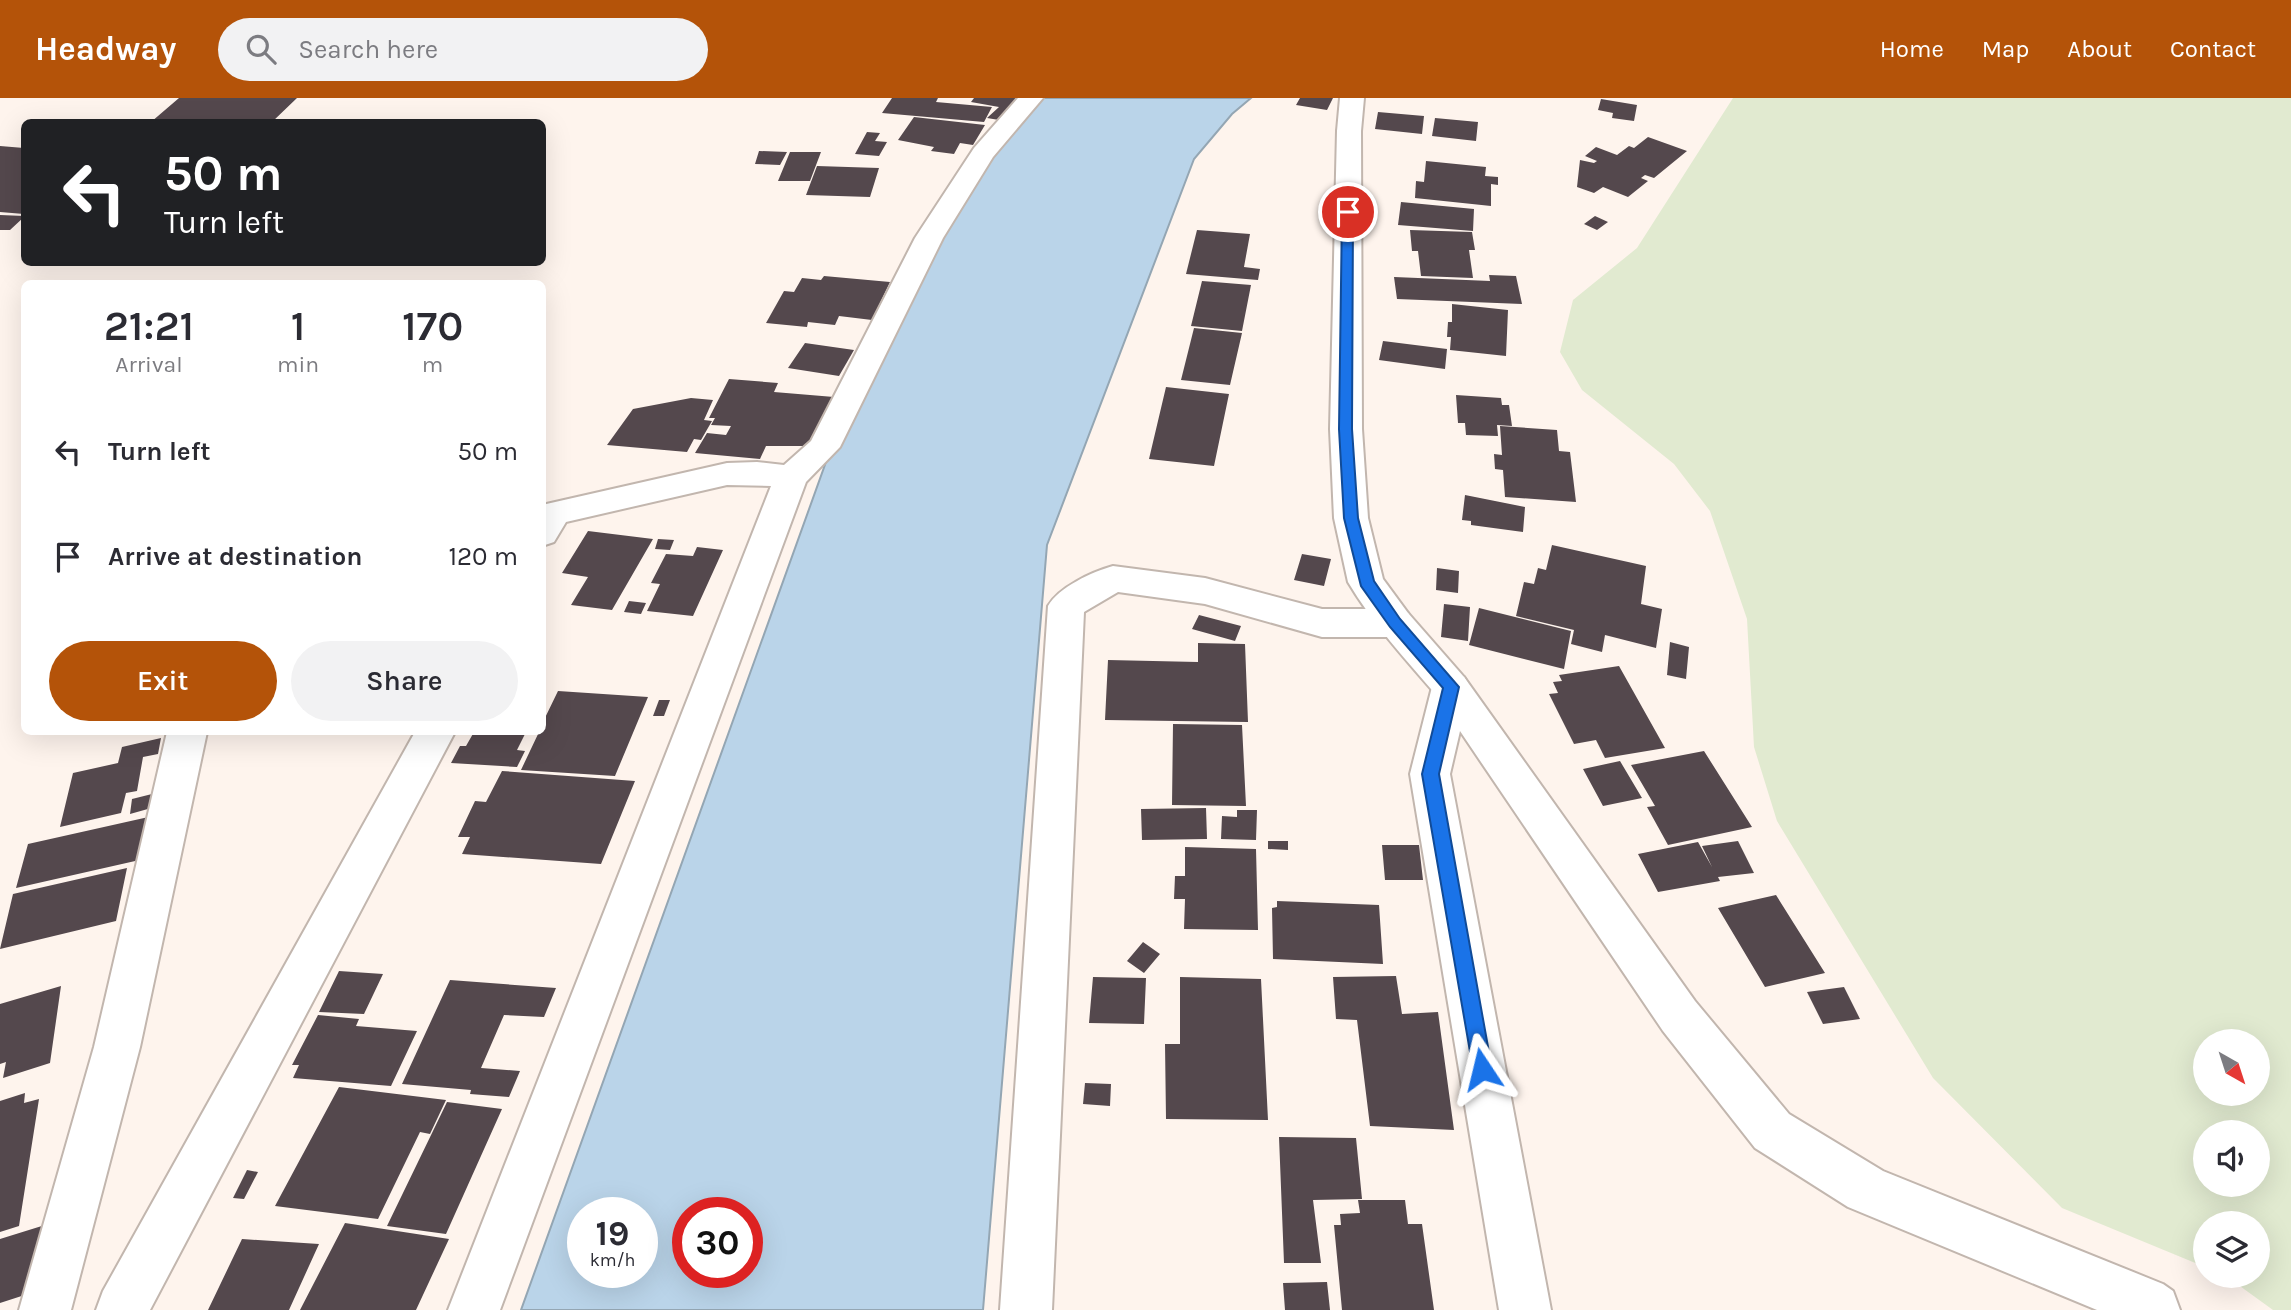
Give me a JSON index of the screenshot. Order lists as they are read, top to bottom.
{
  "north": "bottom right",
  "page": {
    "header": "Headway",
    "search": "Search here",
    "nav": [
      "Home",
      "Map",
      "About",
      "Contact"
    ],
    "turn": ["50 m", "Turn left"],
    "eta": [
      "21:21",
      "Arrival",
      "1",
      "min",
      "170",
      "m"
    ],
    "list": [
      {
        "name": "Turn left",
        "value": "50 m"
      },
      {
        "name": "Arrive at destination",
        "value": "120 m"
      }
    ],
    "buttons": ["Exit", "Share"],
    "speed": "19 km/h",
    "limit": "30"
  }
}
